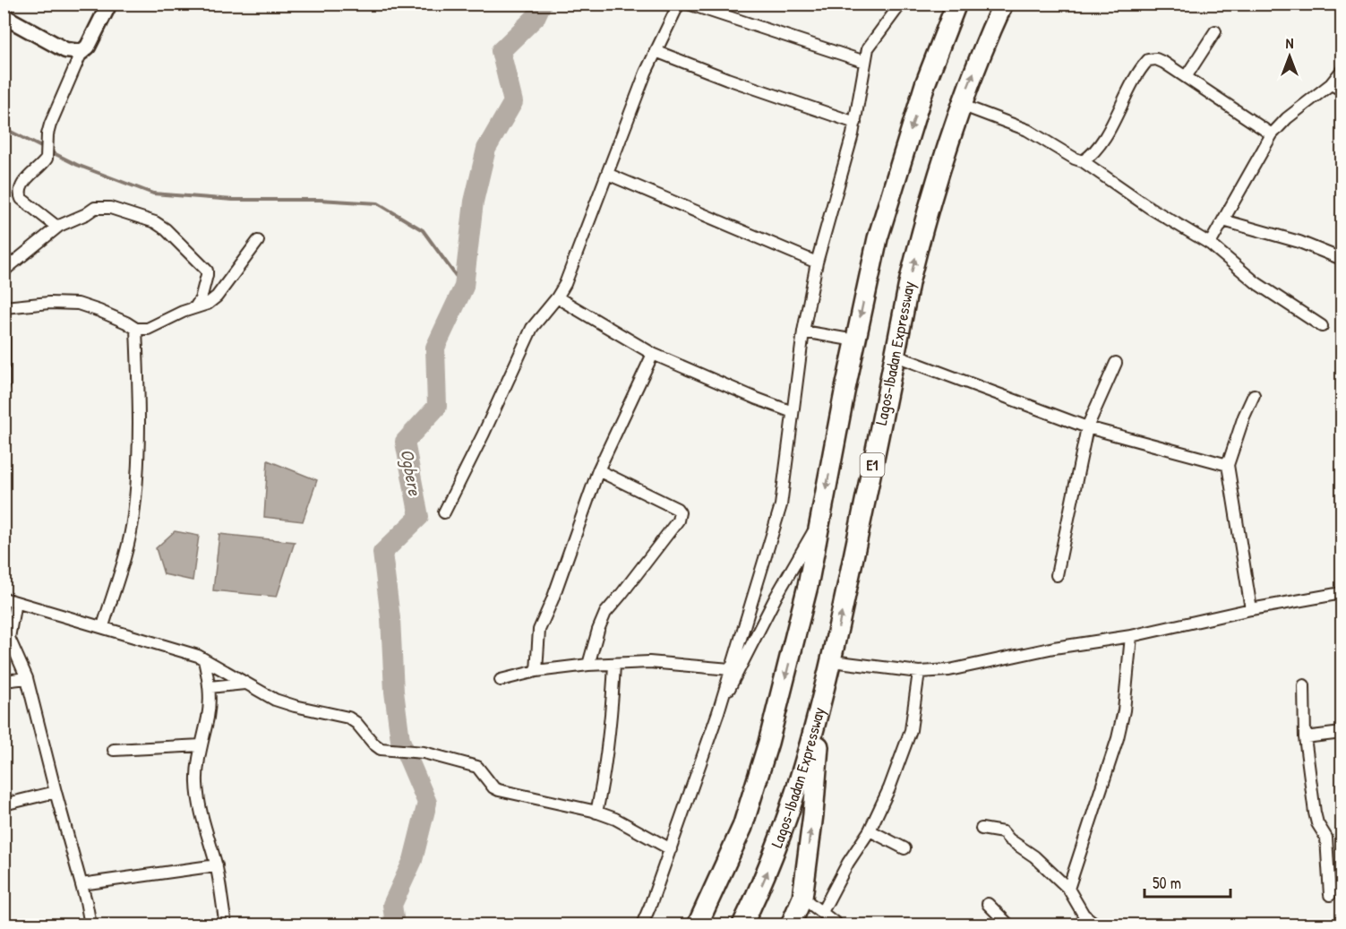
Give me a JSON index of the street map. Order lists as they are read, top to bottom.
{
  "streets": {
    "highway": ["Lagos-Ibadan Expressway", "E1"]
  },
  "water": ["Ogbere"],
  "scale_bar": "50 m",
  "north": "top"
}
